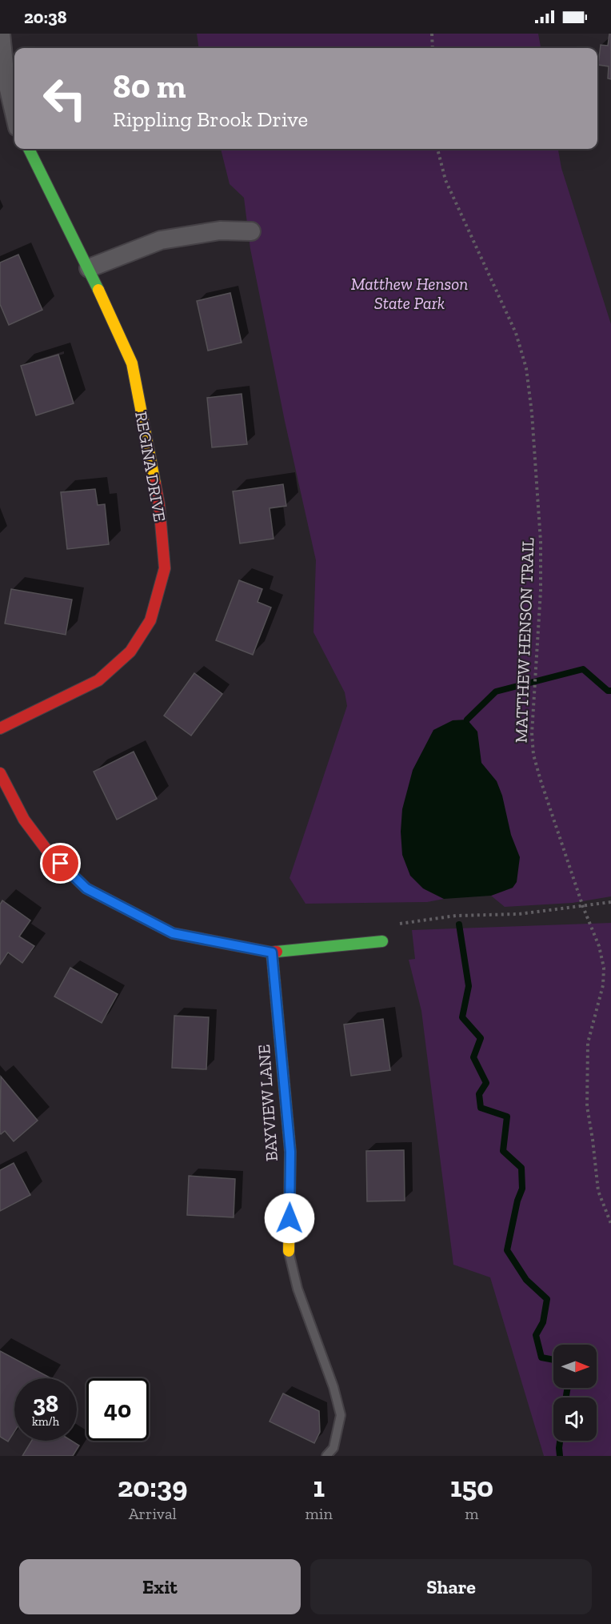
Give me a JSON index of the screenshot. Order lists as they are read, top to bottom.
{
  "streets": {
    "street": ["REGINA DRIVE", "BAYVIEW LANE"],
    "path": ["MATTHEW HENSON TRAIL"]
  },
  "parks": ["Matthew Henson State Park"],
  "north": "right",
  "page": {
    "status": "20:38",
    "turn": ["80 m", "Rippling Brook Drive"],
    "speed": "38 km/h",
    "limit": "40",
    "eta": [
      "20:39",
      "Arrival",
      "1",
      "min",
      "150",
      "m"
    ],
    "buttons": ["Exit", "Share"]
  }
}
